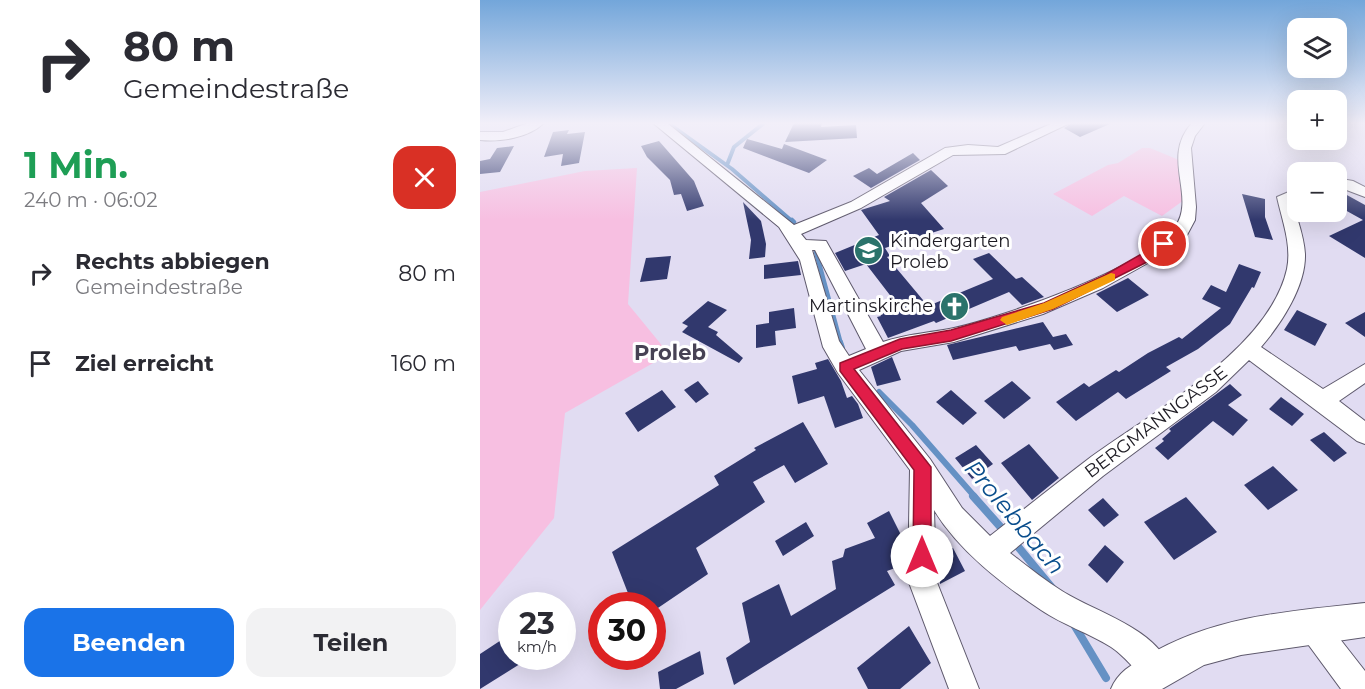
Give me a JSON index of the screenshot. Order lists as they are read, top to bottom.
{
  "streets": {
    "street": ["BERGMANNGASSE"]
  },
  "districts": ["Proleb"],
  "water": ["Prolebbach"],
  "places": {
    "school or university": ["Kindergarten Proleb"],
    "church": ["Martinskirche"]
  },
  "page": {
    "turn": ["80 m", "Gemeindestraße"],
    "map_buttons": ["+", "−"],
    "heading": ["1 Min.", "240 m · 06:02"],
    "list": [
      {
        "name": "Rechts abbiegen",
        "note": "Gemeindestraße",
        "value": "80 m"
      },
      {
        "name": "Ziel erreicht",
        "value": "160 m"
      }
    ],
    "speed": "23 km/h",
    "limit": "30",
    "buttons": ["Beenden", "Teilen"]
  }
}
